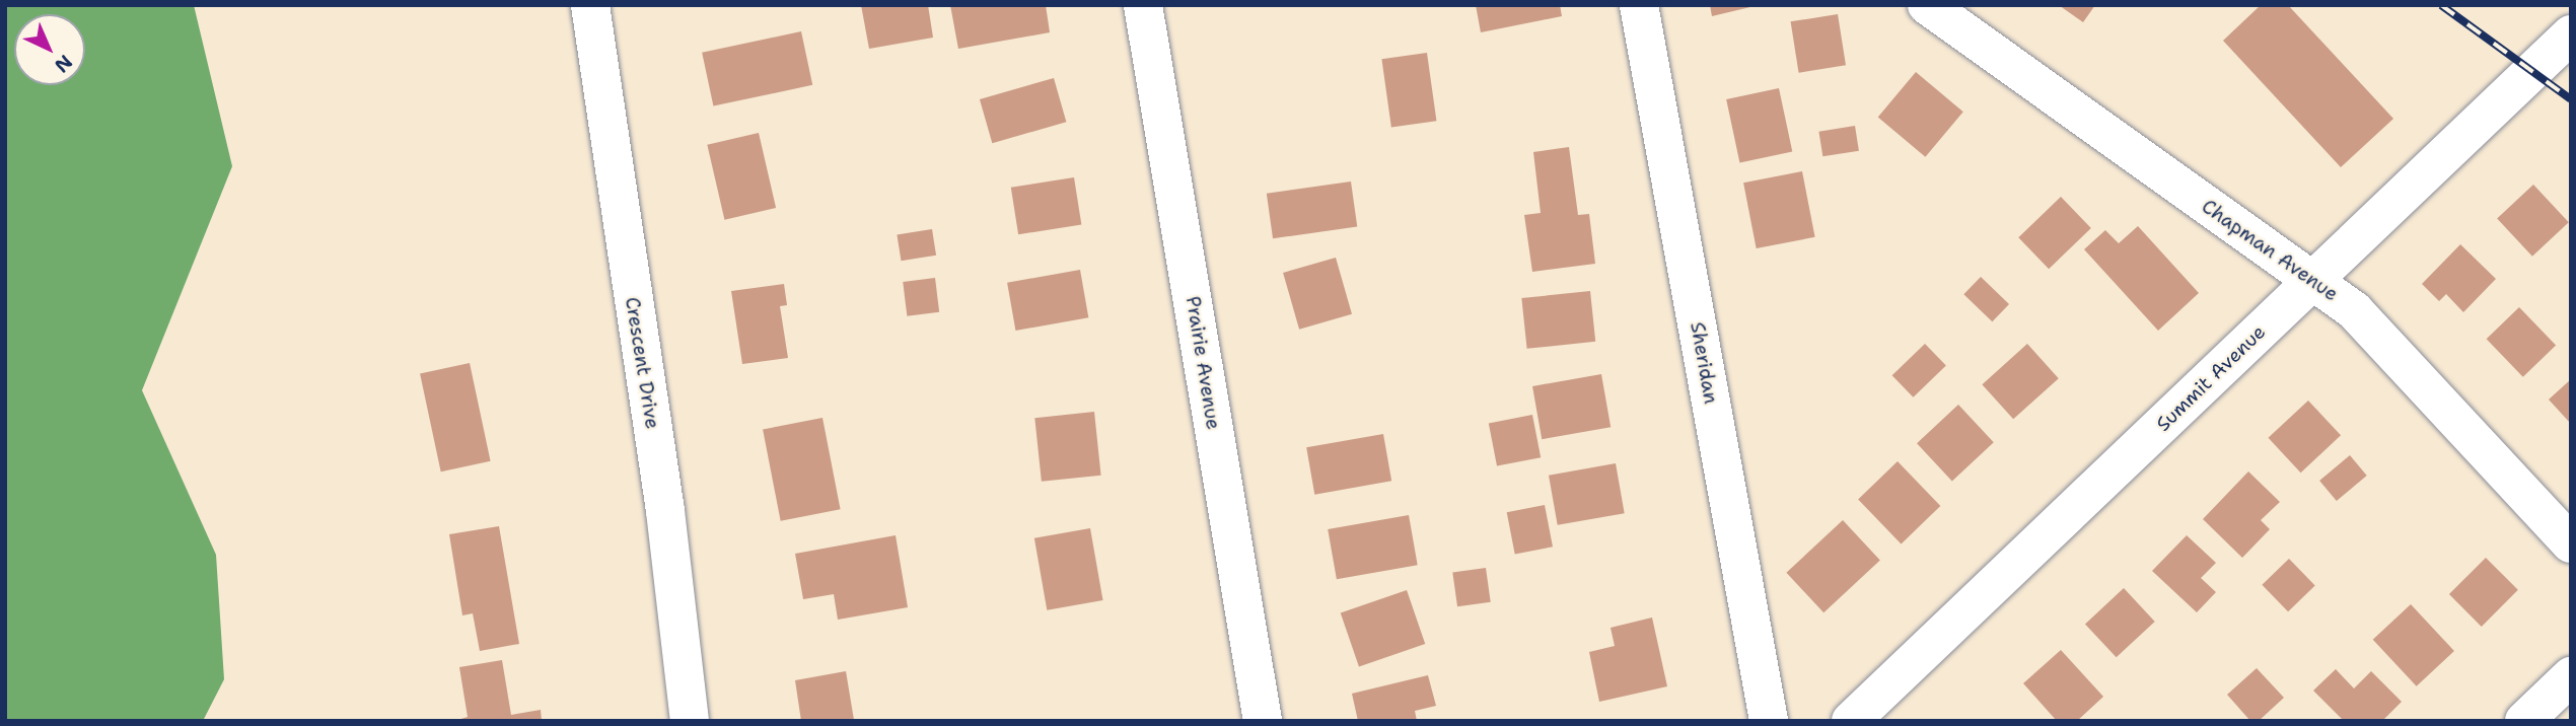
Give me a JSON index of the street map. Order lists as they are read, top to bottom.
{
  "streets": {
    "street": [
      "Chapman Avenue",
      "Crescent Drive",
      "Prairie Avenue",
      "Sheridan",
      "Summit Avenue"
    ]
  },
  "crossings": [
    ["Chapman Avenue", "Summit Avenue"]
  ],
  "north": "bottom right"
}
